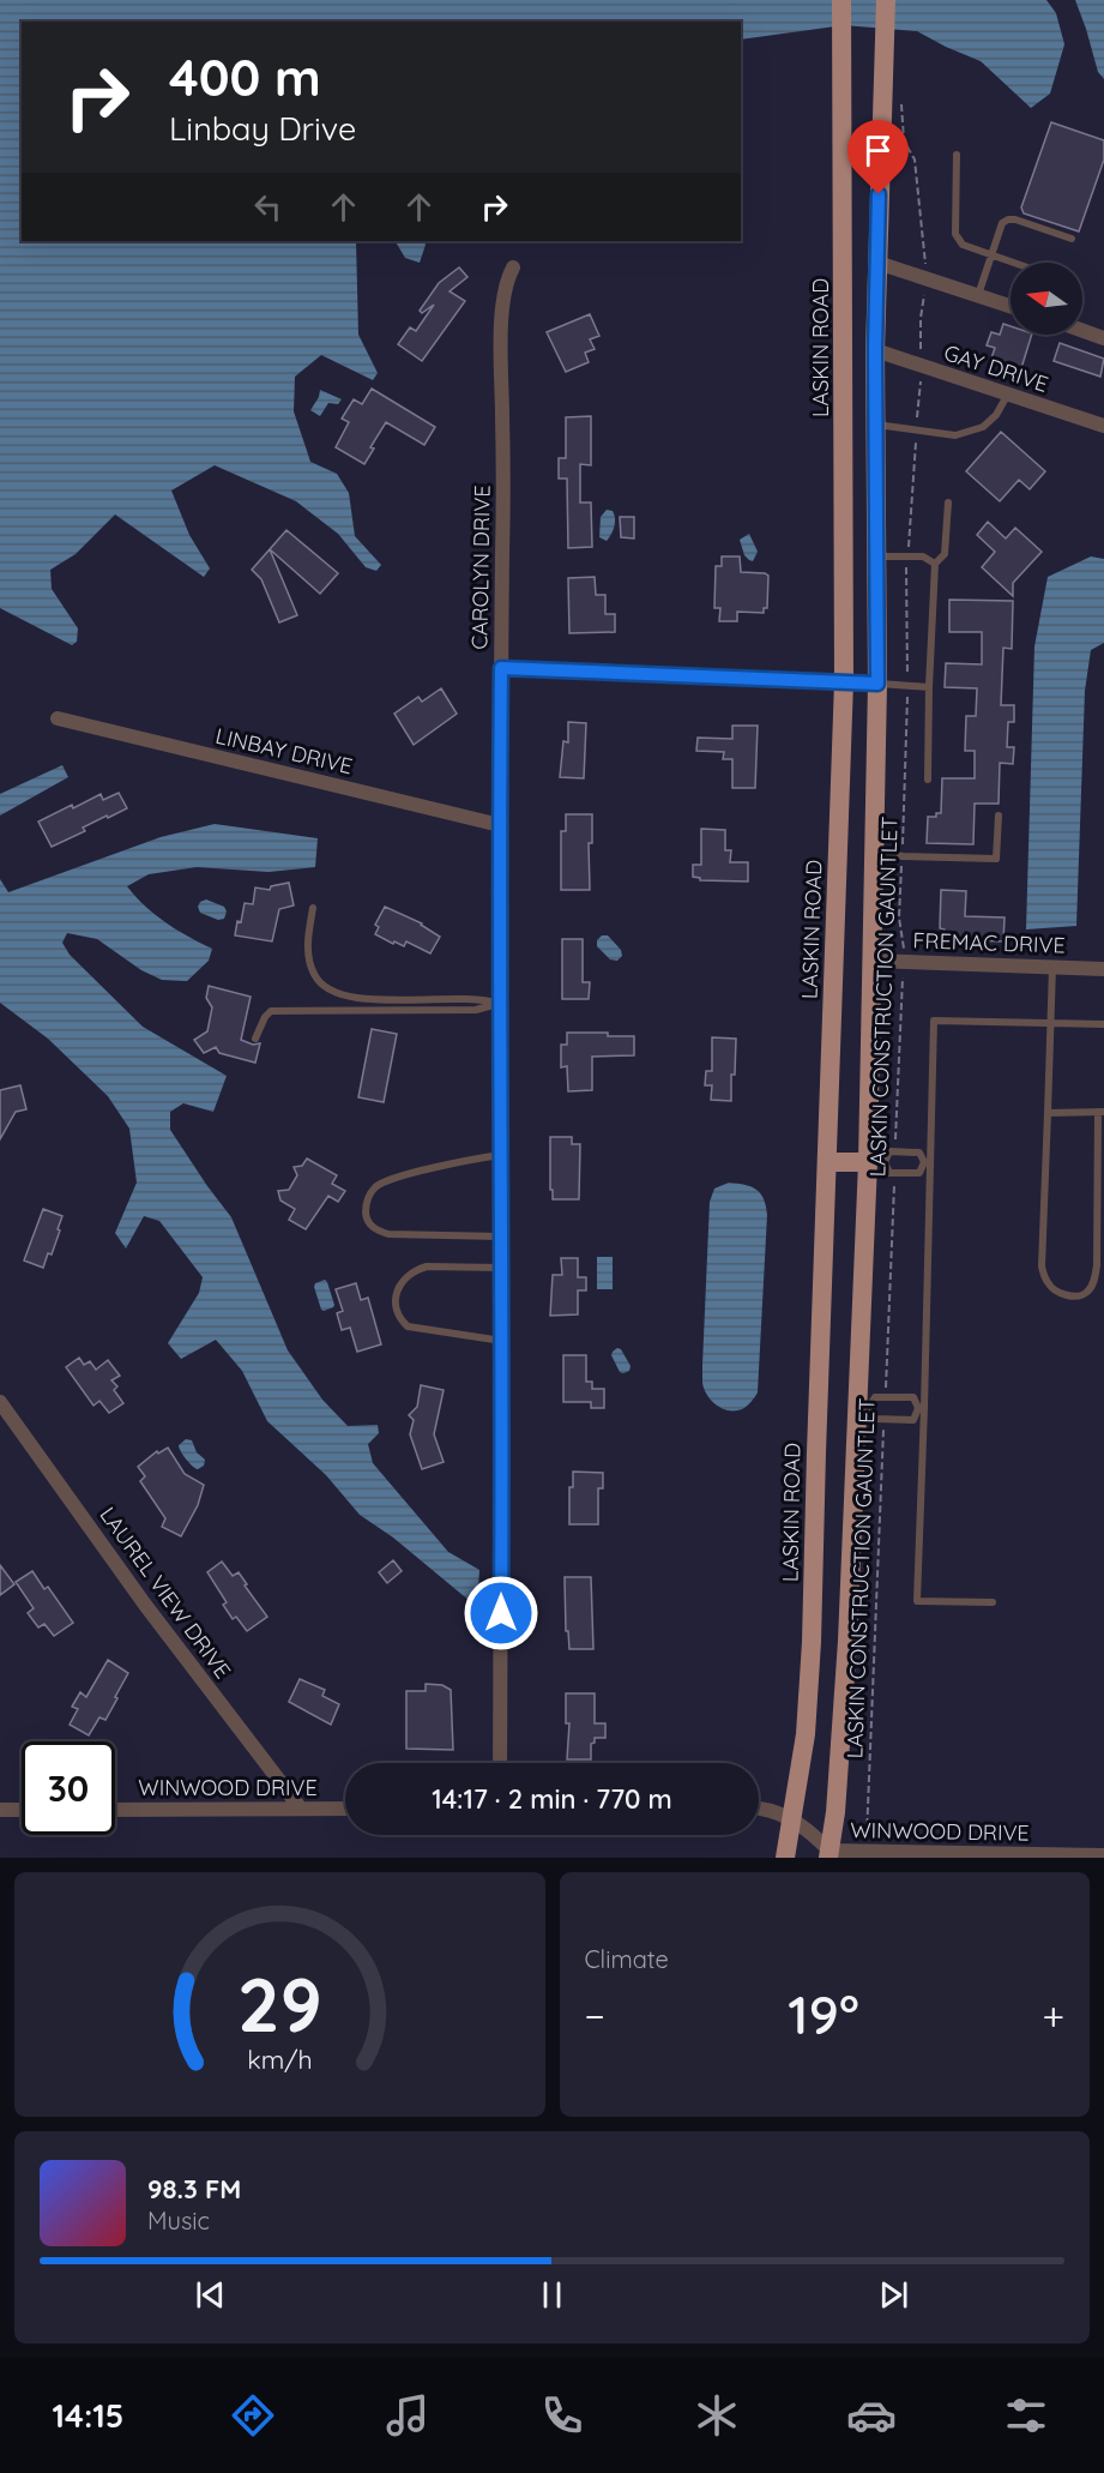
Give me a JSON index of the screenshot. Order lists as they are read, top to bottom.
{
  "streets": {
    "main road": ["LASKIN ROAD"],
    "street": [
      "GAY DRIVE",
      "CAROLYN DRIVE",
      "LINBAY DRIVE",
      "FREMAC DRIVE",
      "LAUREL VIEW DRIVE",
      "WINWOOD DRIVE"
    ],
    "path": ["LASKIN CONSTRUCTION GAUNTLET"]
  },
  "crossings": [
    ["LASKIN ROAD", "WINWOOD DRIVE"],
    ["GAY DRIVE", "LASKIN CONSTRUCTION GAUNTLET"],
    ["CAROLYN DRIVE", "LINBAY DRIVE"],
    ["FREMAC DRIVE", "LASKIN CONSTRUCTION GAUNTLET"],
    ["LASKIN CONSTRUCTION GAUNTLET", "WINWOOD DRIVE"],
    ["LAUREL VIEW DRIVE", "WINWOOD DRIVE"]
  ],
  "north": "left",
  "page": {
    "turn": ["400 m", "Linbay Drive"],
    "limit": "30",
    "trip": "14:17 · 2 min · 770 m",
    "tile": "Climate",
    "heat": ["−", "19°", "+"],
    "song": ["98.3 FM", "Music"],
    "tabs": "14:15",
    "gauge": ["29", "km/h"]
  }
}
